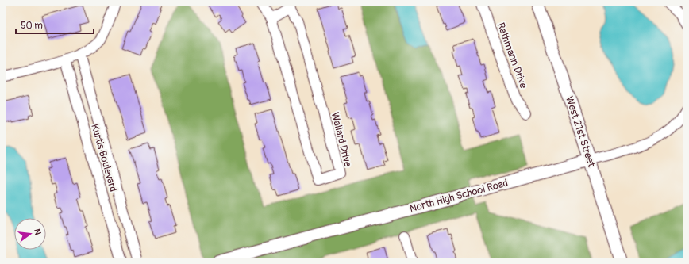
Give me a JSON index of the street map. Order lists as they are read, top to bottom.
{
  "streets": {
    "street": [
      "Rathmann Drive",
      "West 21st Street",
      "Wallard Drive",
      "Kurtis Boulevard",
      "North High School Road"
    ]
  },
  "crossings": [
    ["West 21st Street", "North High School Road"]
  ],
  "scale_bar": "50 m",
  "north": "right"
}
